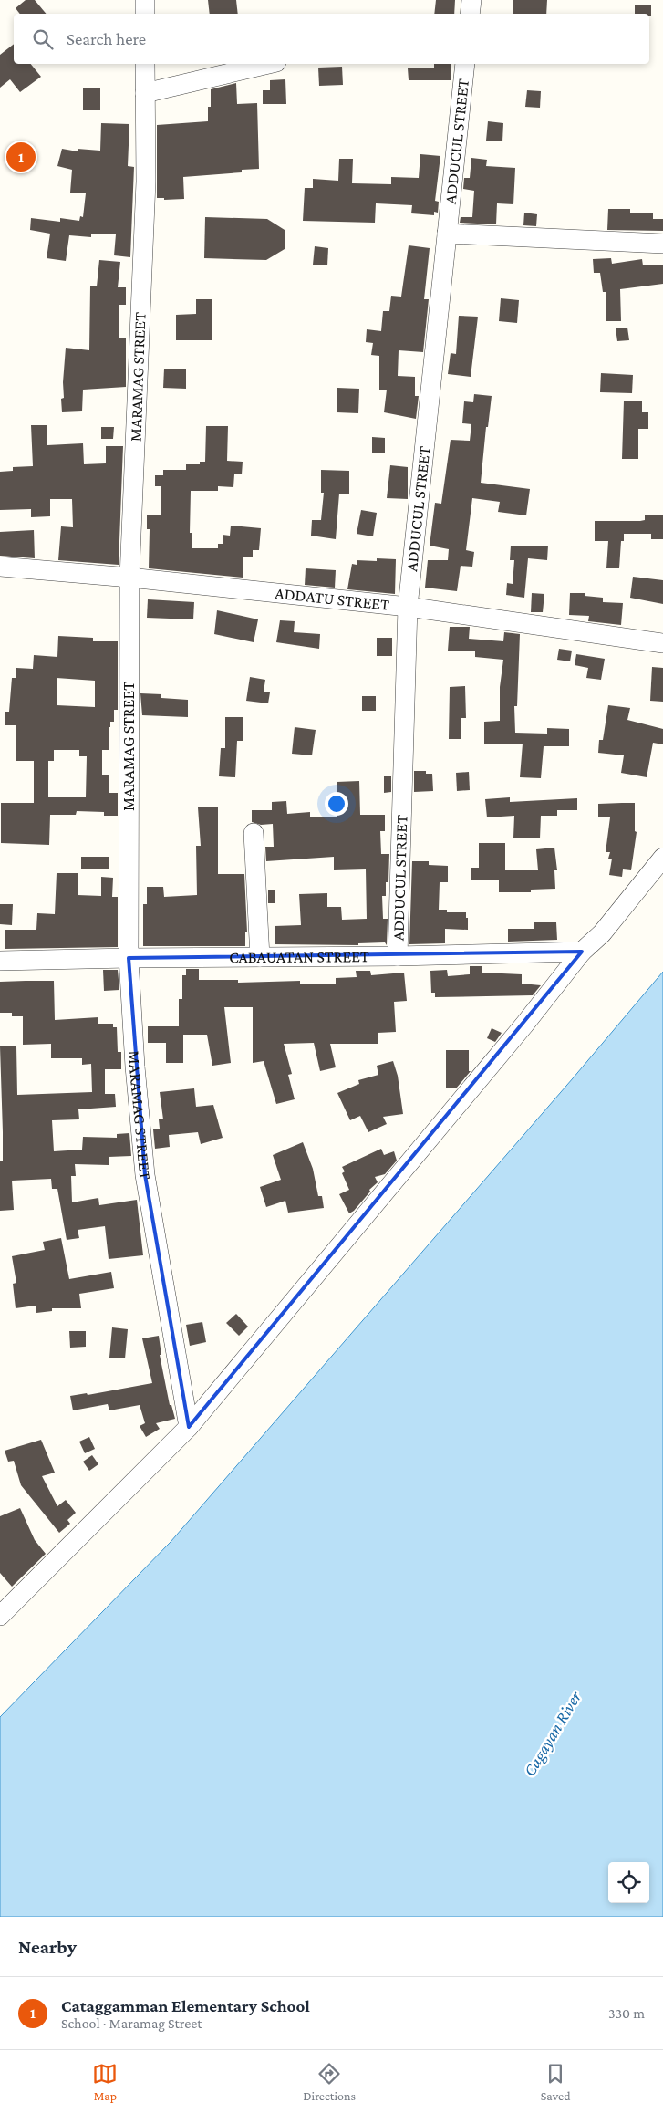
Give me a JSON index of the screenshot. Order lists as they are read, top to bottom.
{
  "streets": {
    "street": [
      "ADDUCUL STREET",
      "MARAMAG STREET",
      "ADDATU STREET",
      "CABAUATAN STREET"
    ]
  },
  "crossings": [
    ["ADDUCUL STREET", "ADDATU STREET"],
    ["ADDUCUL STREET", "CABAUATAN STREET"],
    ["MARAMAG STREET", "ADDATU STREET"],
    ["MARAMAG STREET", "CABAUATAN STREET"]
  ],
  "water": ["Cagayan River"],
  "page": {
    "search": "Search here",
    "pins": "1",
    "heading": "Nearby",
    "list": [
      {
        "mark": "1",
        "name": "Cataggamman Elementary School",
        "note": "School · Maramag Street",
        "value": "330 m"
      }
    ],
    "nav": ["Map", "Directions", "Saved"]
  }
}
